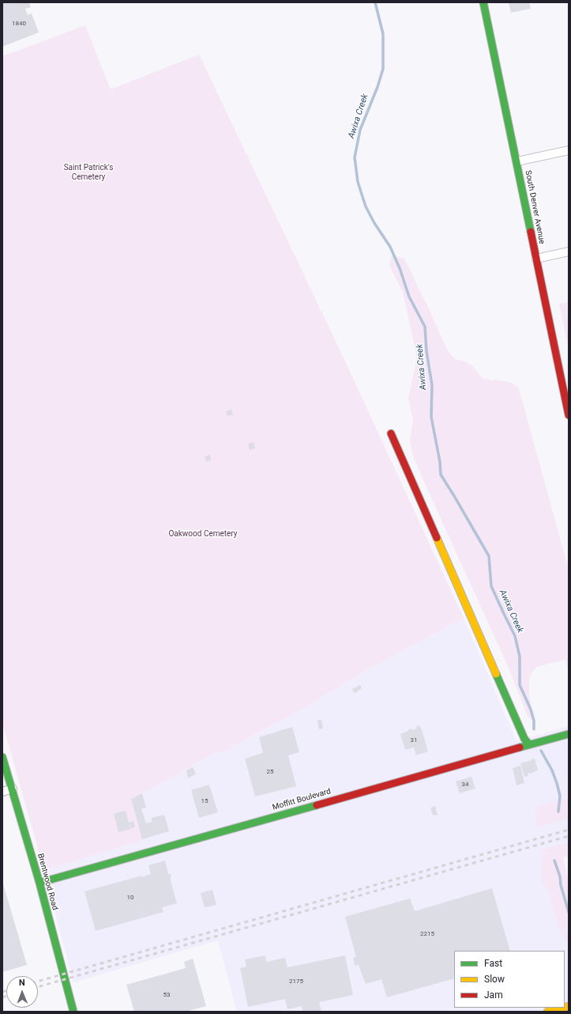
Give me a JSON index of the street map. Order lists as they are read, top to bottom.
{
  "streets": {
    "street": ["South Denver Avenue", "Moffitt Boulevard", "Brentwood Road"]
  },
  "crossings": [
    ["Moffitt Boulevard", "Brentwood Road"]
  ],
  "water": ["Awixa Creek"],
  "parks": ["Saint Patrick's Cemetery", "Oakwood Cemetery"],
  "house_numbers": [
    "1840",
    "31",
    "25",
    "34",
    "15",
    "10",
    "2215",
    "2175",
    "53"
  ],
  "legend": ["Fast", "Slow", "Jam"],
  "north": "top"
}
